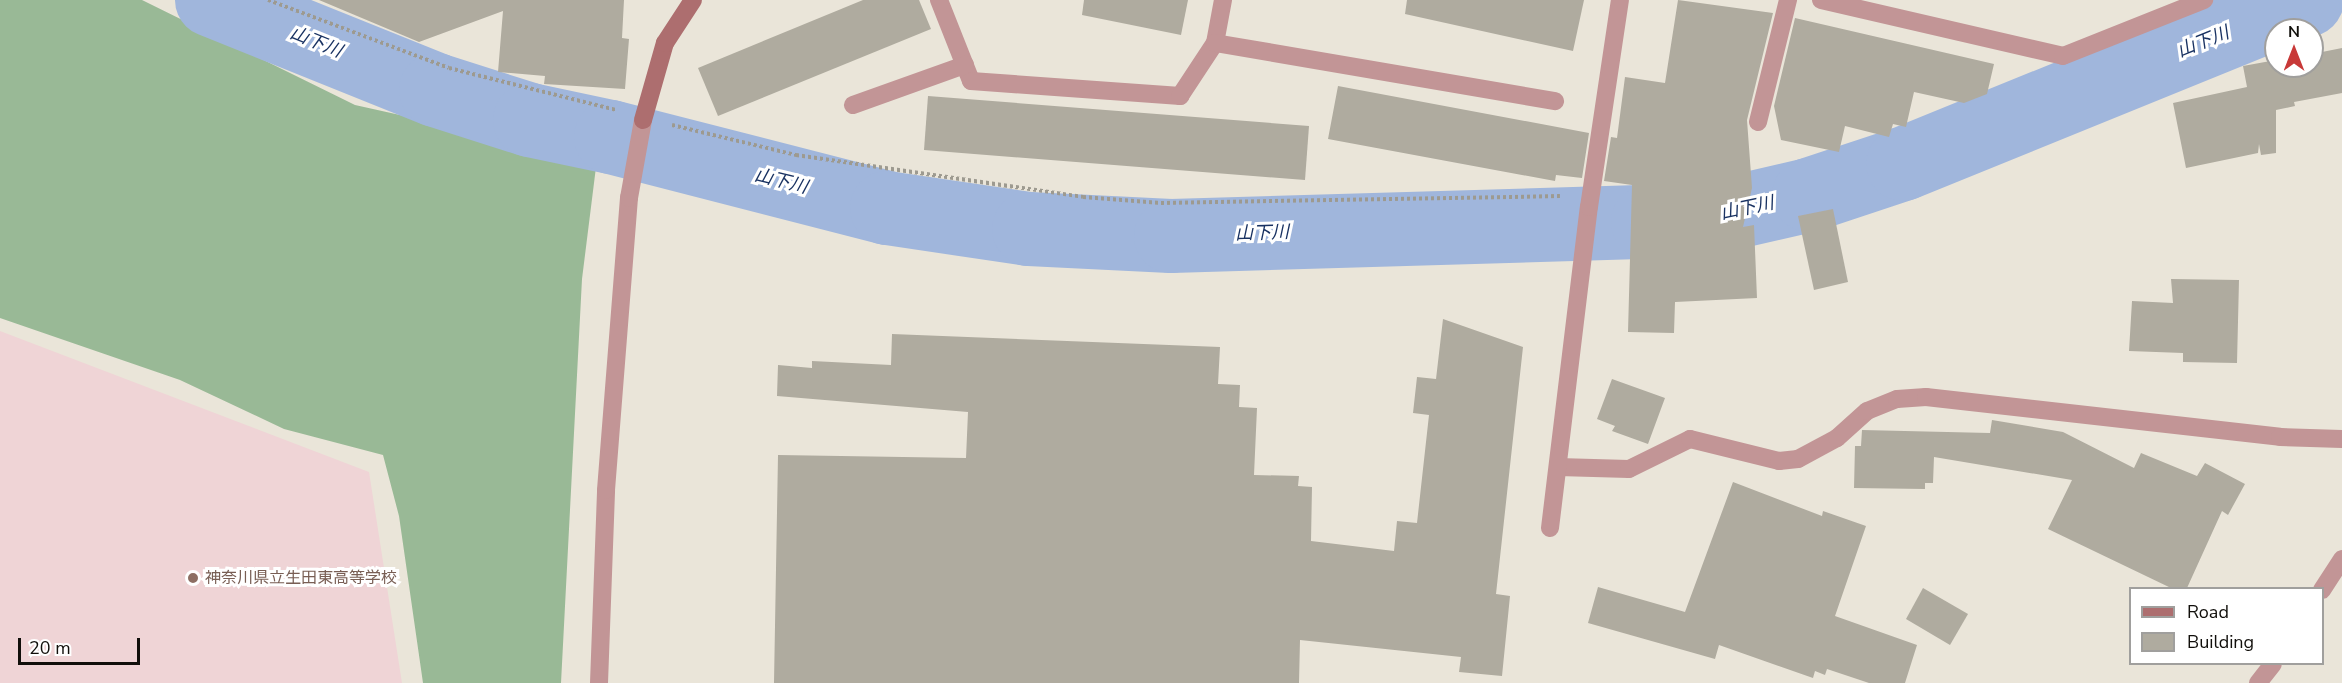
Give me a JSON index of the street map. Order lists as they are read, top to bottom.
{
  "water": ["山下川"],
  "places": ["神奈川県立生田東高等学校"],
  "legend": ["Road", "Building"],
  "scale_bar": "20 m",
  "north": "top"
}
